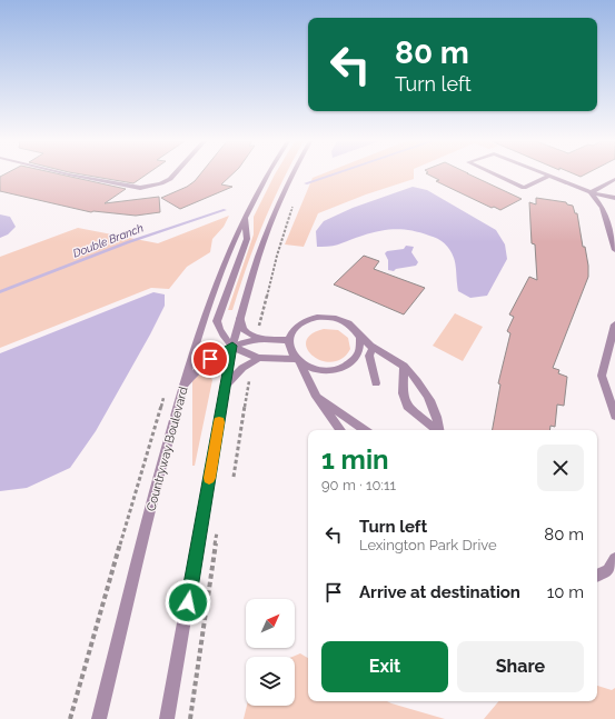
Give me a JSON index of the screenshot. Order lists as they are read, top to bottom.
{
  "streets": {
    "street": ["Countryway Boulevard"]
  },
  "water": ["Double Branch"],
  "north": "top right",
  "page": {
    "turn": ["80 m", "Turn left"],
    "heading": ["1 min", "90 m · 10:11"],
    "list": [
      {
        "name": "Turn left",
        "note": "Lexington Park Drive",
        "value": "80 m"
      },
      {
        "name": "Arrive at destination",
        "value": "10 m"
      }
    ],
    "buttons": ["Exit", "Share"]
  }
}
